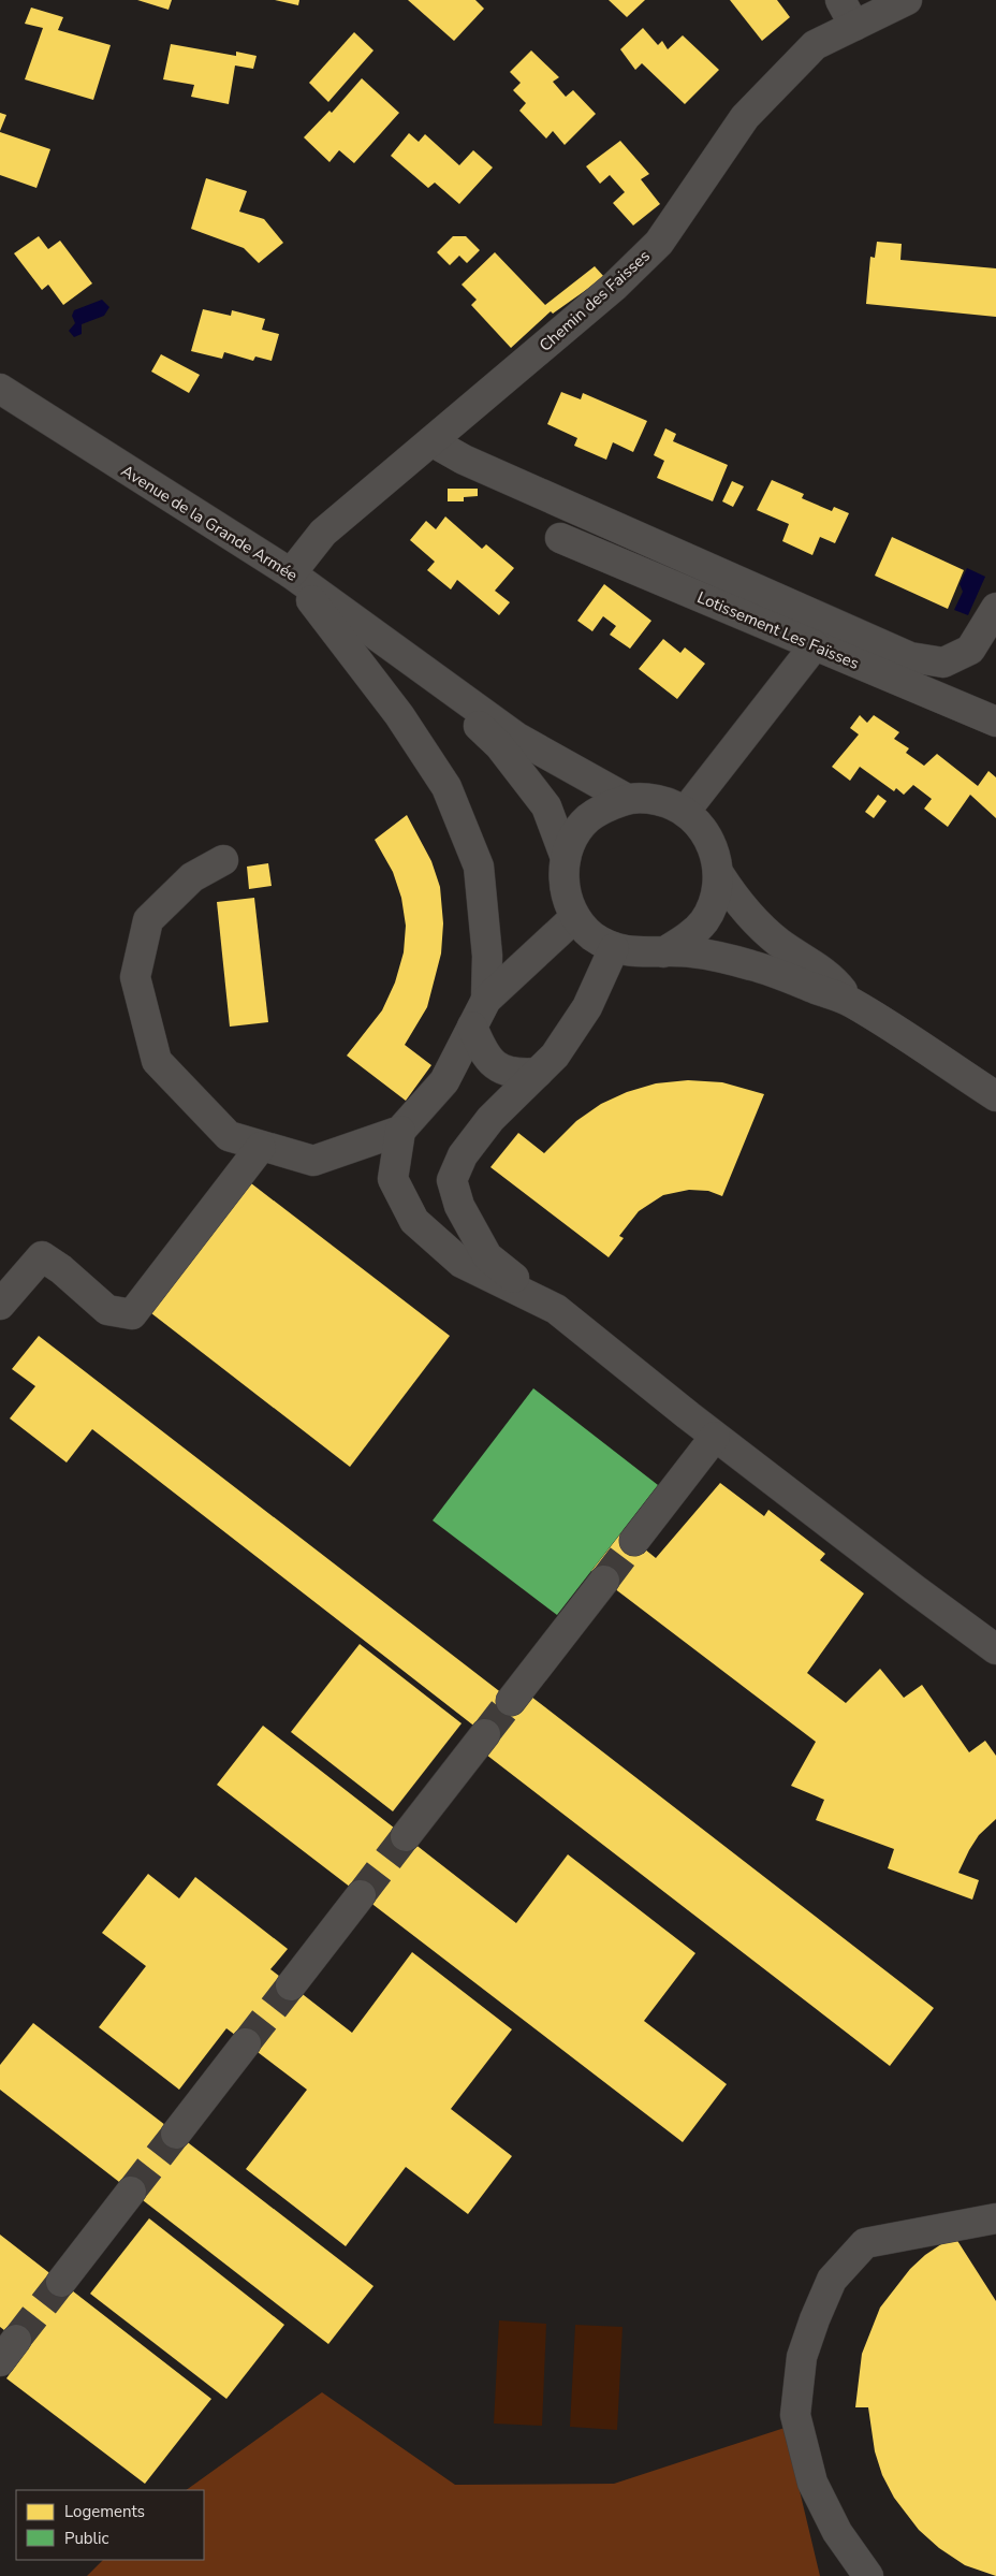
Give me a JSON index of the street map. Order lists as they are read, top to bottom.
{
  "streets": {
    "street": ["Chemin des Faisses", "Avenue de la Grande Armée", "Lotissement Les Faïsses"]
  },
  "crossings": [
    ["Chemin des Faisses", "Avenue de la Grande Armée"]
  ],
  "legend": ["Logements", "Public"]
}
